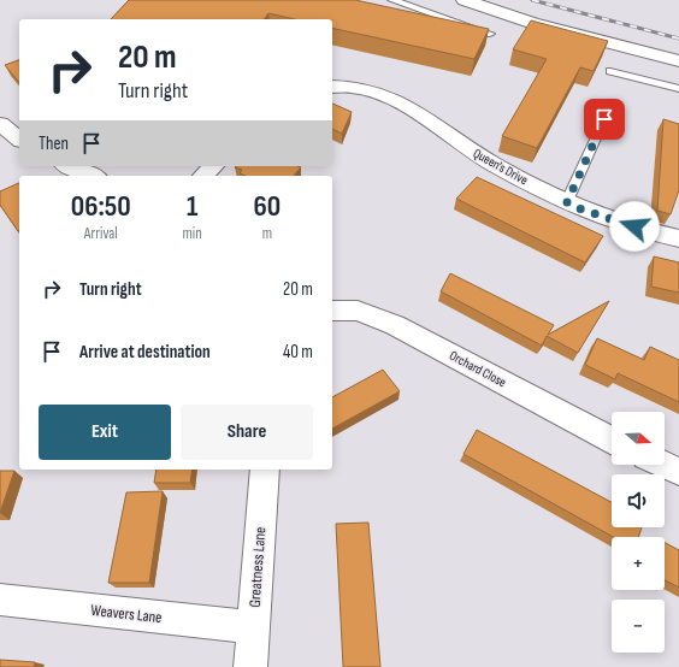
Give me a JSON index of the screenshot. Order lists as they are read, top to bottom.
{
  "streets": {
    "street": [
      "Queen's Drive",
      "Orchard Close",
      "Greatness Lane",
      "Weavers Lane"
    ]
  },
  "crossings": [
    ["Greatness Lane", "Weavers Lane"]
  ],
  "north": "right",
  "page": {
    "turn": ["20 m", "Turn right"],
    "then": "Then",
    "eta": [
      "06:50",
      "Arrival",
      "1",
      "min",
      "60",
      "m"
    ],
    "list": [
      {
        "name": "Turn right",
        "value": "20 m"
      },
      {
        "name": "Arrive at destination",
        "value": "40 m"
      }
    ],
    "buttons": ["Exit", "Share"],
    "map_buttons": ["+", "−"]
  }
}
